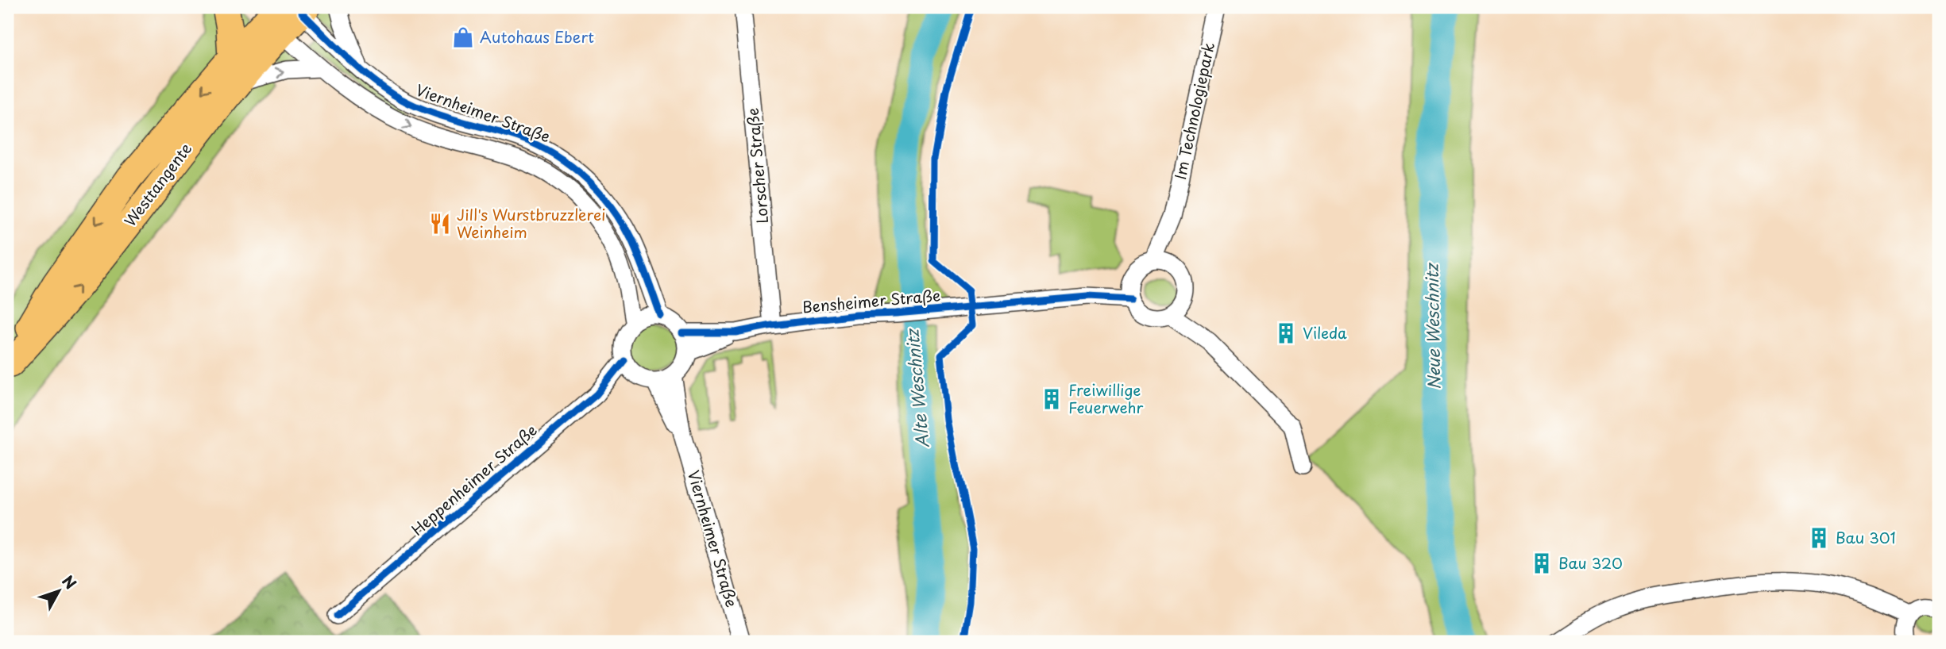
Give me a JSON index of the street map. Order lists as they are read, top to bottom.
{
  "streets": {
    "main road": ["Westtangente"],
    "street": [
      "Im Technologiepark",
      "Viernheimer Straße",
      "Lorscher Straße",
      "Bensheimer Straße",
      "Heppenheimer Straße"
    ]
  },
  "crossings": [
    ["Im Technologiepark", "Bensheimer Straße"],
    ["Viernheimer Straße", "Westtangente"],
    ["Viernheimer Straße", "Bensheimer Straße"],
    ["Viernheimer Straße", "Heppenheimer Straße"],
    ["Lorscher Straße", "Bensheimer Straße"],
    ["Bensheimer Straße", "Heppenheimer Straße"]
  ],
  "water": ["Neue Weschnitz", "Alte Weschnitz"],
  "places": {
    "shop": ["Autohaus Ebert"],
    "restaurant": ["Jill's Wurstbruzzlerei Weinheim"],
    "building": [
      "Vileda",
      "Freiwillige Feuerwehr",
      "Bau 301",
      "Bau 320"
    ]
  },
  "north": "top right"
}
